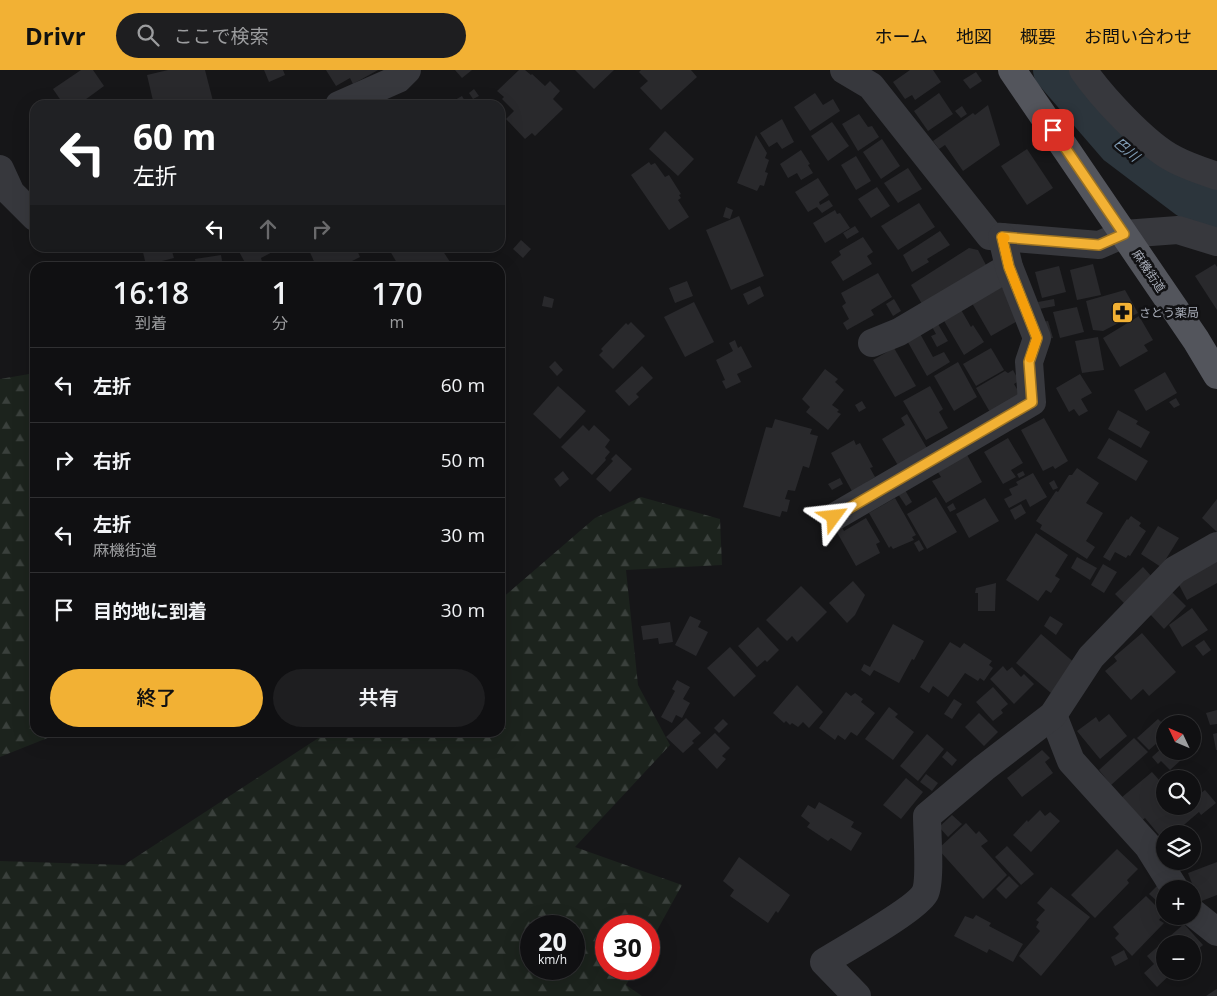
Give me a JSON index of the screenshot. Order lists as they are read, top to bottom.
{
  "streets": {
    "main road": ["麻機街道"]
  },
  "water": ["巴川"],
  "places": {
    "pharmacy": ["さとう薬局"]
  },
  "north": "top left",
  "page": {
    "header": "Drivr",
    "search": "ここで検索",
    "nav": [
      "ホーム",
      "地図",
      "概要",
      "お問い合わせ"
    ],
    "turn": ["60 m", "左折"],
    "eta": [
      "16:18",
      "到着",
      "1",
      "分",
      "170",
      "m"
    ],
    "list": [
      {
        "name": "左折",
        "value": "60 m"
      },
      {
        "name": "右折",
        "value": "50 m"
      },
      {
        "name": "左折",
        "note": "麻機街道",
        "value": "30 m"
      },
      {
        "name": "目的地に到着",
        "value": "30 m"
      }
    ],
    "buttons": ["終了", "共有"],
    "map_buttons": ["+", "−"],
    "speed": "20 km/h",
    "limit": "30"
  }
}
